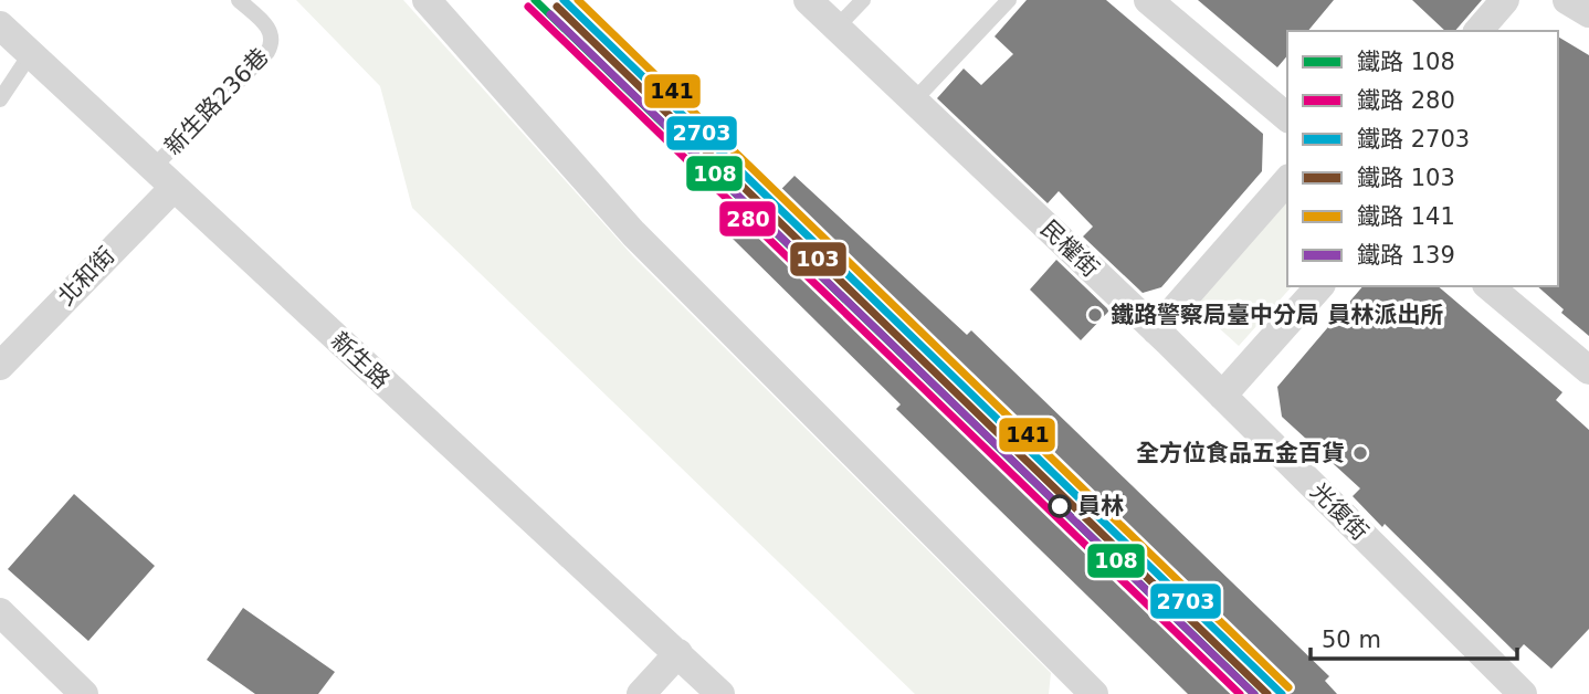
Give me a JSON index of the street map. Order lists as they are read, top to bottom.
{
  "streets": {
    "street": [
      "民權街",
      "北和街",
      "新生路",
      "光復街"
    ],
    "lane": ["新生路236巷"]
  },
  "crossings": [
    ["新生路236巷", "北和街"],
    ["新生路236巷", "新生路"],
    ["民權街", "光復街"],
    ["北和街", "新生路"]
  ],
  "places": ["鐵路警察局臺中分局 員林派出所", "全方位食品五金百貨", "員林"],
  "lines": [
    "rail line 108",
    "rail line 2703",
    "rail line 141",
    "rail line 280",
    "rail line 103",
    "rail line 139"
  ],
  "legend": [
    "鐵路 108",
    "鐵路 280",
    "鐵路 2703",
    "鐵路 103",
    "鐵路 141",
    "鐵路 139"
  ],
  "scale_bar": "50 m"
}
